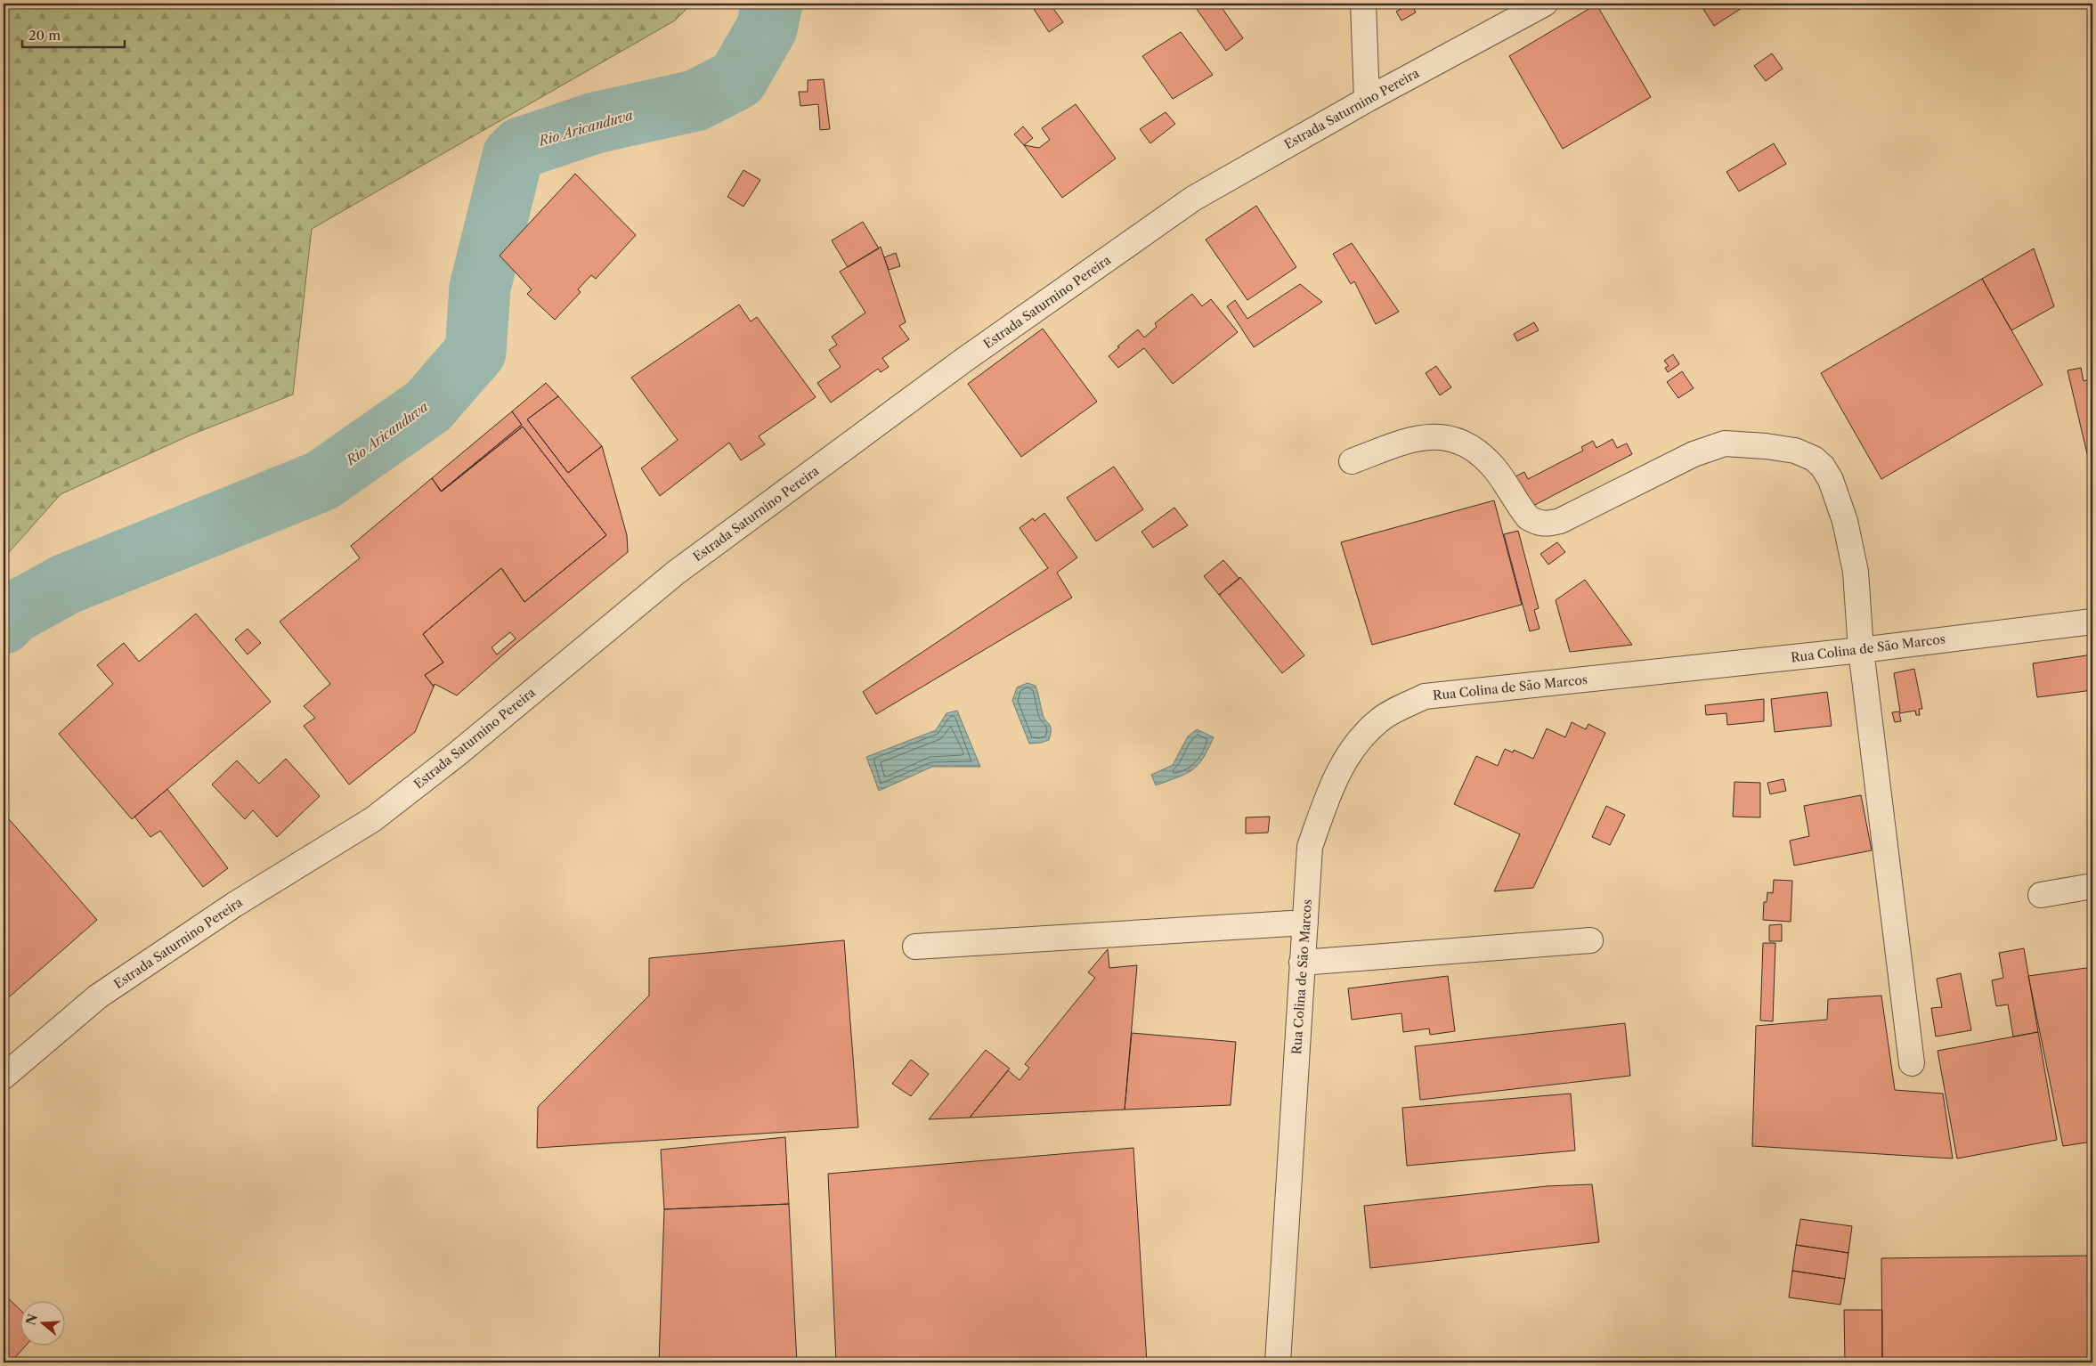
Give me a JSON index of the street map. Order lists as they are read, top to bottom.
{
  "streets": {
    "street": ["Estrada Saturnino Pereira", "Rua Colina de São Marcos"]
  },
  "water": ["Rio Aricanduva"],
  "scale_bar": "20 m",
  "north": "left"
}
